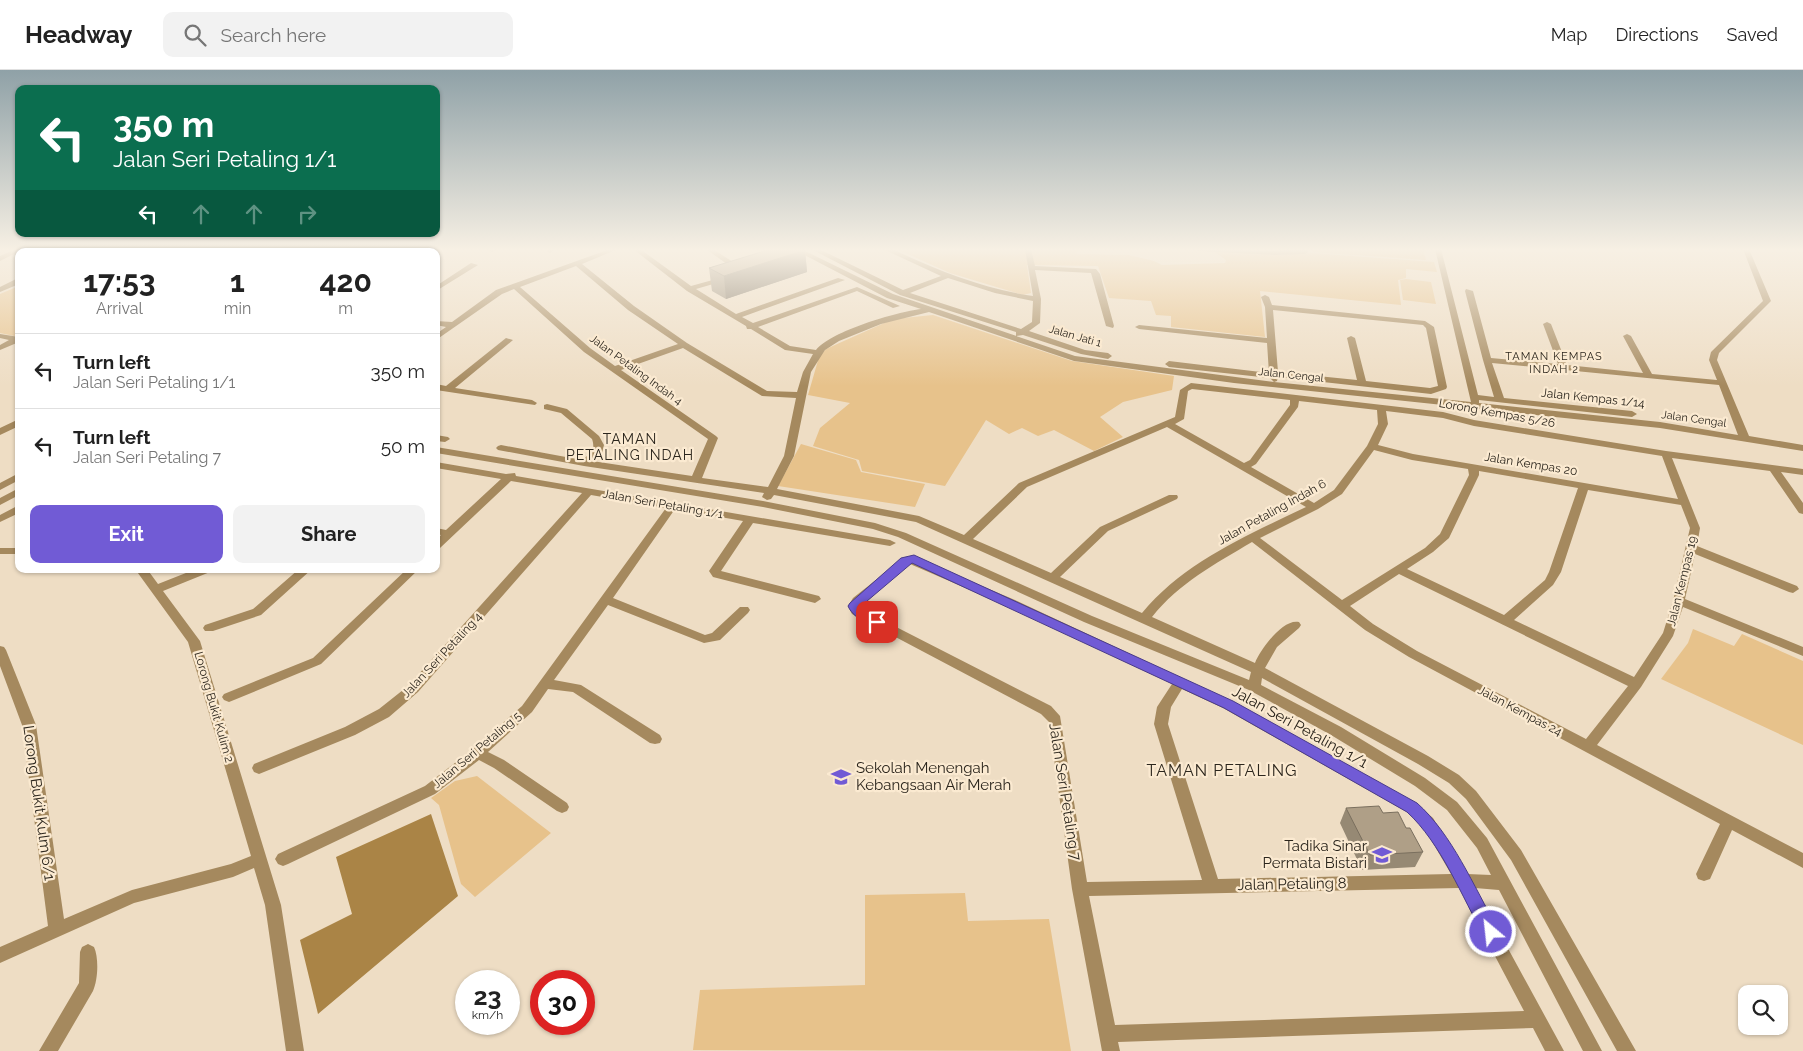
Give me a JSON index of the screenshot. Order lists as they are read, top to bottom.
{
  "streets": {
    "street": [
      "Jalan Jati 1",
      "Jalan Petaling Indah 4",
      "Jalan Cengal",
      "Jalan Kempas 1/14",
      "Lorong Kempas 5/26",
      "Jalan Kempas 20",
      "Jalan Seri Petaling 1/1",
      "Jalan Petaling Indah 6",
      "Jalan Kempas 19",
      "Jalan Seri Petaling 4",
      "Lorong Bukit Kulim 2",
      "Jalan Kempas 24",
      "Jalan Seri Petaling 5",
      "Jalan Seri Petaling 7",
      "Lorong Bukit Kulm 6/1",
      "Jalan Petaling 8"
    ]
  },
  "crossings": [
    ["Jalan Cengal", "Jalan Kempas 1/14"],
    ["Lorong Kempas 5/26", "Jalan Petaling Indah 6"],
    ["Lorong Kempas 5/26", "Jalan Kempas 19"],
    ["Jalan Kempas 20", "Jalan Petaling Indah 6"],
    ["Jalan Kempas 20", "Jalan Kempas 19"],
    ["Jalan Seri Petaling 1/1", "Jalan Seri Petaling 4"],
    ["Jalan Seri Petaling 1/1", "Jalan Seri Petaling 5"],
    ["Jalan Seri Petaling 1/1", "Jalan Seri Petaling 7"],
    ["Jalan Seri Petaling 1/1", "Jalan Petaling 8"],
    ["Jalan Petaling Indah 6", "Jalan Kempas 24"],
    ["Jalan Kempas 19", "Jalan Kempas 24"],
    ["Jalan Seri Petaling 7", "Jalan Petaling 8"]
  ],
  "districts": ["TAMAN KEMPAS INDAH 2", "TAMAN PETALING INDAH", "TAMAN PETALING"],
  "places": {
    "school or university": ["Sekolah Menengah Kebangsaan Air Merah", "Tadika Sinar Permata Bistari"]
  },
  "page": {
    "header": "Headway",
    "search": "Search here",
    "nav": ["Map", "Directions", "Saved"],
    "turn": ["350 m", "Jalan Seri Petaling 1/1"],
    "eta": [
      "17:53",
      "Arrival",
      "1",
      "min",
      "420",
      "m"
    ],
    "list": [
      {
        "name": "Turn left",
        "note": "Jalan Seri Petaling 1/1",
        "value": "350 m"
      },
      {
        "name": "Turn left",
        "note": "Jalan Seri Petaling 7",
        "value": "50 m"
      }
    ],
    "buttons": ["Exit", "Share"],
    "speed": "23 km/h",
    "limit": "30"
  }
}
